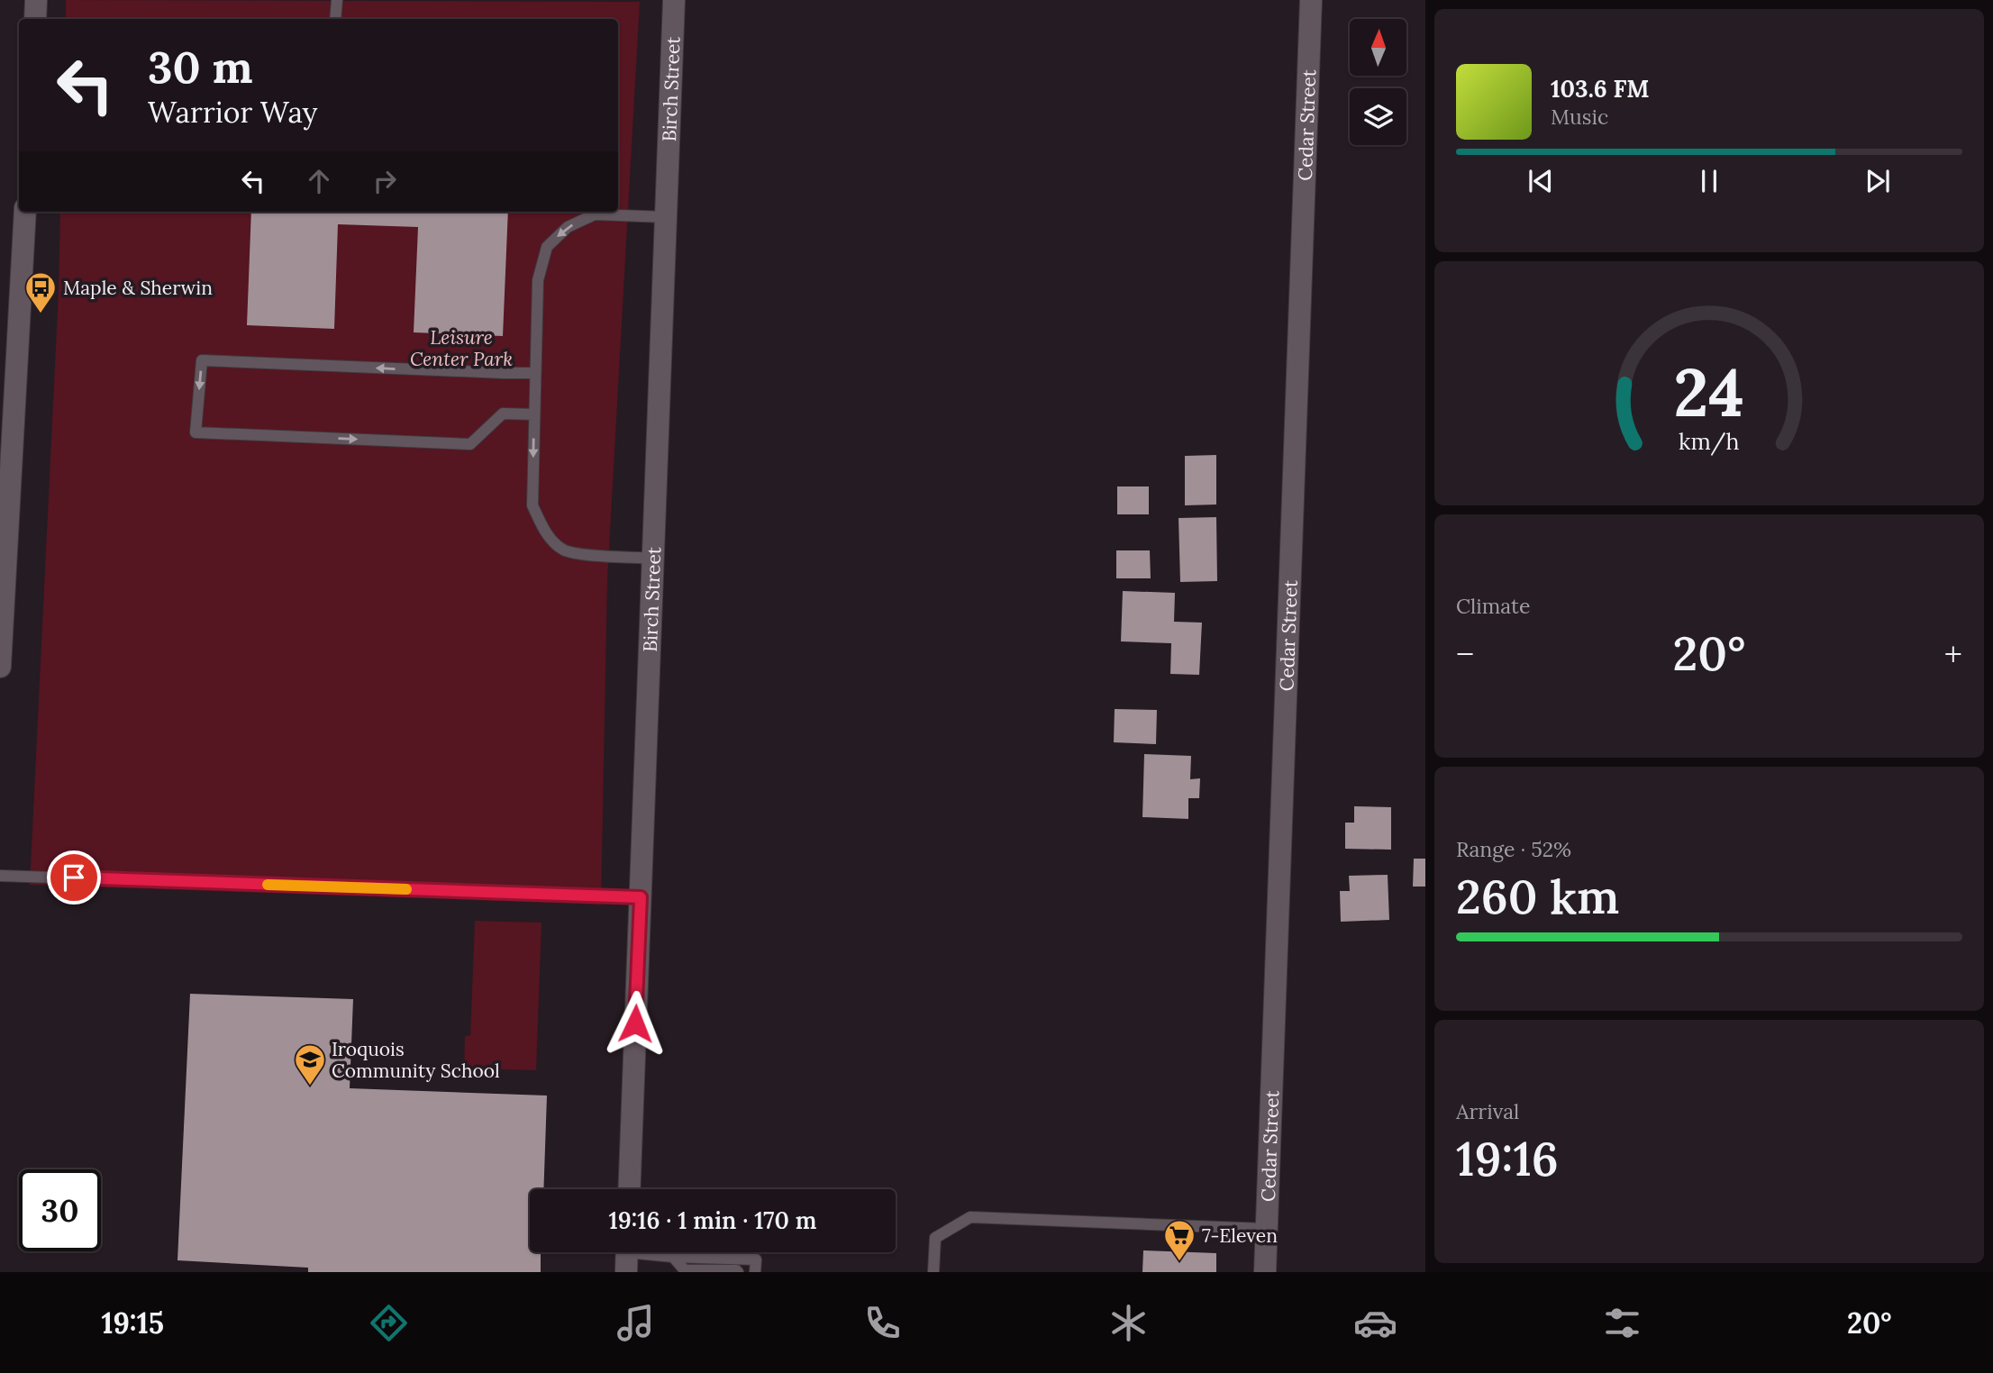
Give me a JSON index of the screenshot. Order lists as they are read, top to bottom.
{
  "streets": {
    "street": ["Birch Street", "Cedar Street"]
  },
  "parks": ["Leisure Center Park"],
  "places": {
    "bus stop": ["Maple & Sherwin"],
    "school or university": ["Iroquois Community School"],
    "supermarket": ["7-Eleven"]
  },
  "north": "top",
  "page": {
    "turn": ["30 m", "Warrior Way"],
    "song": ["103.6 FM", "Music"],
    "tile": [
      "Climate",
      ["Range · 52%", "260 km"],
      ["Arrival", "19:16"]
    ],
    "heat": ["−", "20°", "+"],
    "limit": "30",
    "trip": "19:16 · 1 min · 170 m",
    "tabs": ["19:15", "20°"],
    "gauge": ["24", "km/h"]
  }
}
